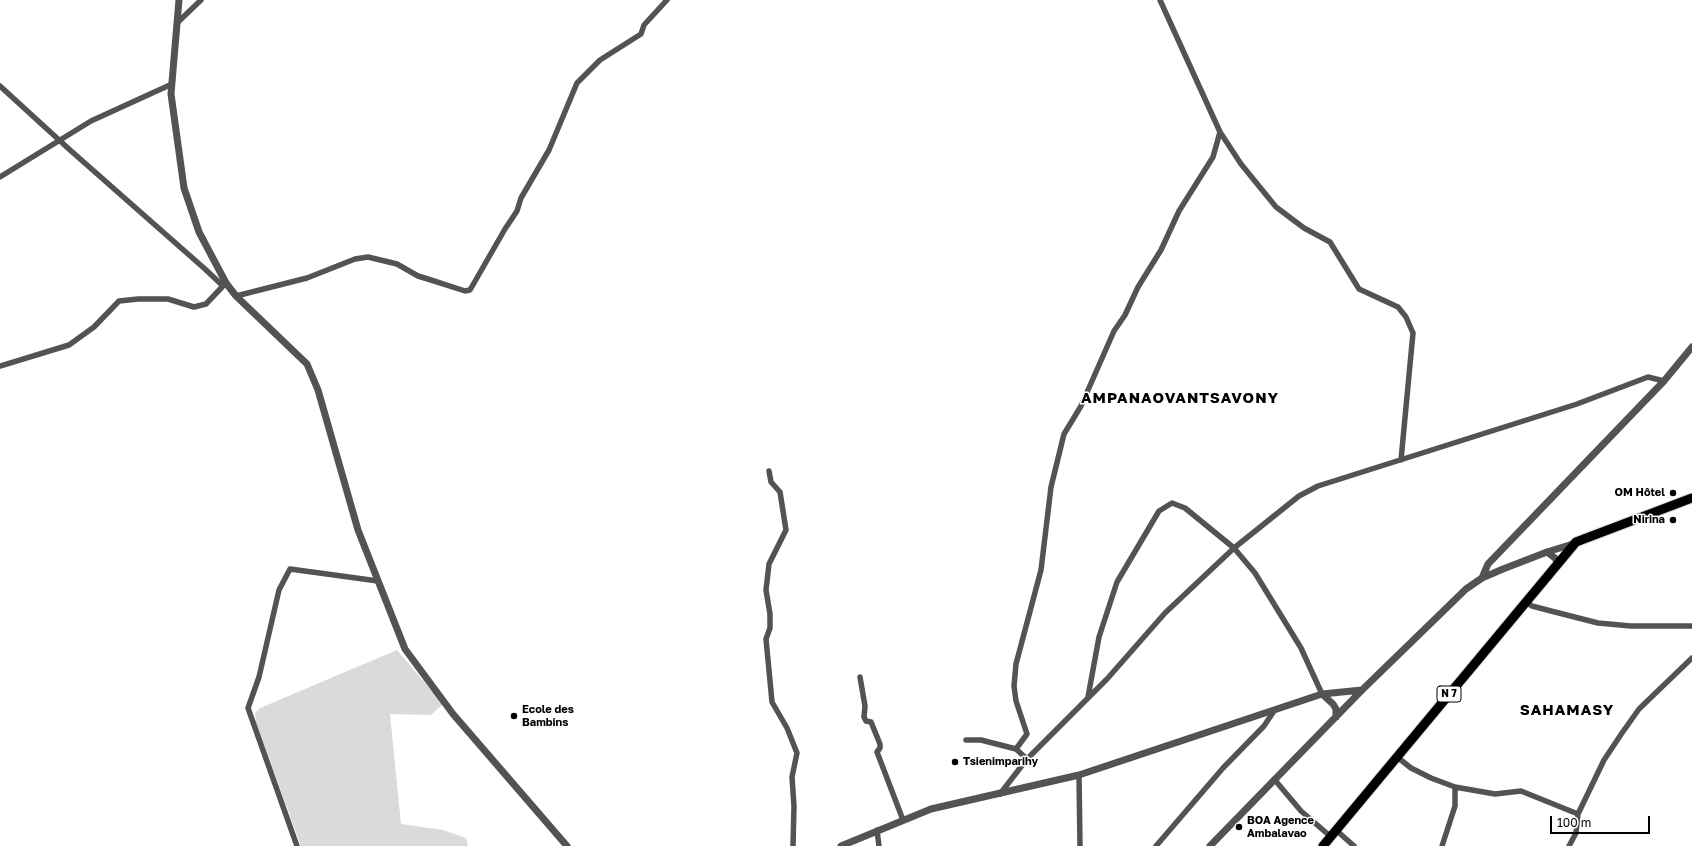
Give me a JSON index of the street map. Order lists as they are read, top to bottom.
{
  "streets": {
    "main road": ["N 7"]
  },
  "districts": ["AMPANAOVANTSAVONY", "SAHAMASY"],
  "places": [
    "OM Hôtel",
    "Nirina",
    "Ecole des Bambins",
    "Tsienimparihy",
    "BOA Agence Ambalavao"
  ],
  "scale_bar": "100 m"
}
